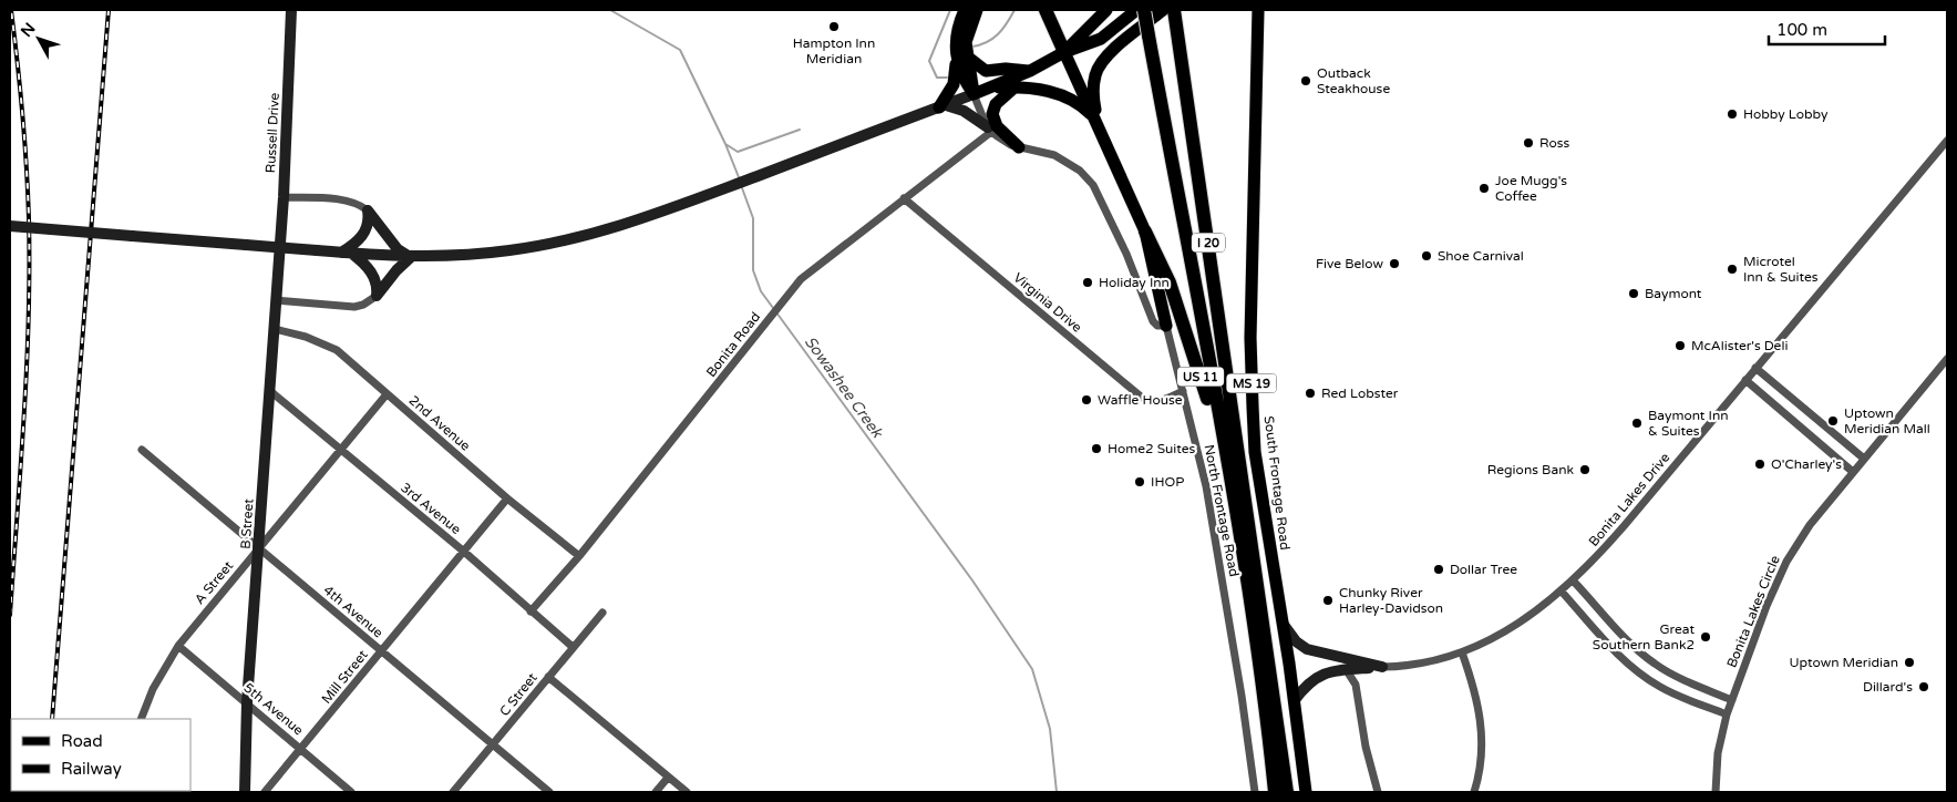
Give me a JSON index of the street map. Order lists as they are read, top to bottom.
{
  "streets": {
    "highway": ["I 20", "US 11"],
    "main road": [
      "Russell Drive",
      "MS 19",
      "South Frontage Road",
      "B Street"
    ],
    "street": [
      "Virginia Drive",
      "Bonita Road",
      "2nd Avenue",
      "Bonita Lakes Drive",
      "3rd Avenue",
      "North Frontage Road",
      "A Street",
      "4th Avenue",
      "Bonita Lakes Circle",
      "Mill Street",
      "C Street",
      "5th Avenue"
    ]
  },
  "crossings": [
    ["Russell Drive", "B Street"],
    ["I 20", "US 11"],
    ["Virginia Drive", "Bonita Road"],
    ["Virginia Drive", "North Frontage Road"],
    ["Bonita Road", "2nd Avenue"],
    ["Bonita Road", "3rd Avenue"],
    ["2nd Avenue", "B Street"],
    ["2nd Avenue", "A Street"],
    ["2nd Avenue", "Mill Street"],
    ["3rd Avenue", "B Street"],
    ["3rd Avenue", "A Street"],
    ["3rd Avenue", "Mill Street"],
    ["3rd Avenue", "C Street"],
    ["B Street", "A Street"],
    ["B Street", "4th Avenue"],
    ["B Street", "5th Avenue"],
    ["A Street", "4th Avenue"],
    ["A Street", "5th Avenue"],
    ["4th Avenue", "Mill Street"],
    ["4th Avenue", "C Street"],
    ["Mill Street", "5th Avenue"]
  ],
  "water": ["Sowashee Creek"],
  "places": [
    "Hampton Inn Meridian",
    "Outback Steakhouse",
    "Hobby Lobby",
    "Ross",
    "Joe Mugg's Coffee",
    "Shoe Carnival",
    "Five Below",
    "Microtel Inn & Suites",
    "Holiday Inn",
    "Baymont",
    "McAlister's Deli",
    "Red Lobster",
    "Waffle House",
    "Uptown Meridian Mall",
    "Baymont Inn & Suites",
    "Home2 Suites",
    "O'Charley's",
    "Regions Bank",
    "IHOP",
    "Dollar Tree",
    "Chunky River Harley-Davidson",
    "Great Southern Bank2",
    "Uptown Meridian",
    "Dillard's"
  ],
  "legend": ["Road", "Railway"],
  "scale_bar": "100 m",
  "north": "top left"
}
